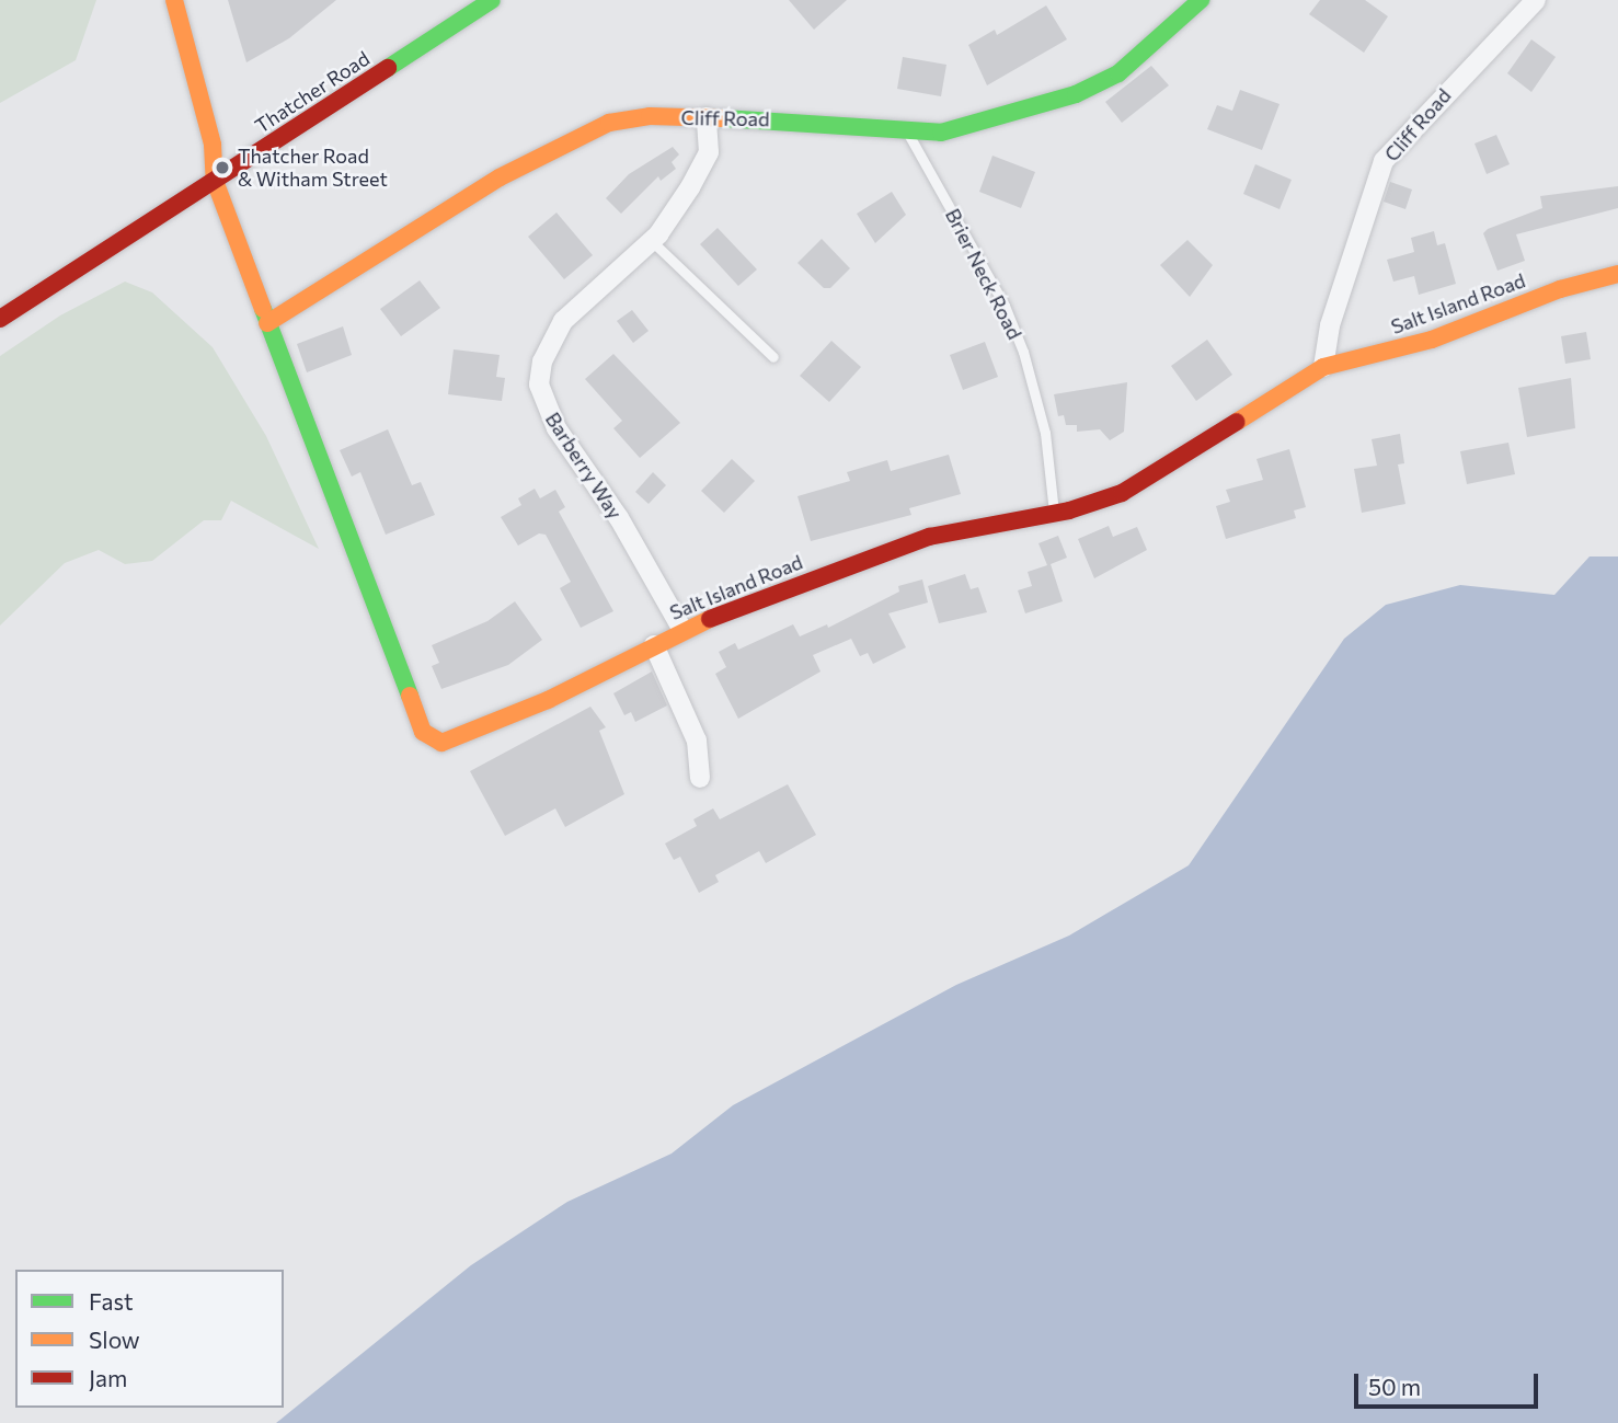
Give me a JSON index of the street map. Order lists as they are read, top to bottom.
{
  "streets": {
    "street": [
      "Thatcher Road",
      "Cliff Road",
      "Salt Island Road",
      "Barberry Way"
    ],
    "lane": ["Brier Neck Road"]
  },
  "crossings": [
    ["Thatcher Road", "Salt Island Road"],
    ["Cliff Road", "Brier Neck Road"],
    ["Cliff Road", "Salt Island Road"],
    ["Cliff Road", "Barberry Way"],
    ["Brier Neck Road", "Salt Island Road"],
    ["Salt Island Road", "Barberry Way"]
  ],
  "places": ["Thatcher Road & Witham Street"],
  "legend": ["Fast", "Slow", "Jam"],
  "scale_bar": "50 m"
}
